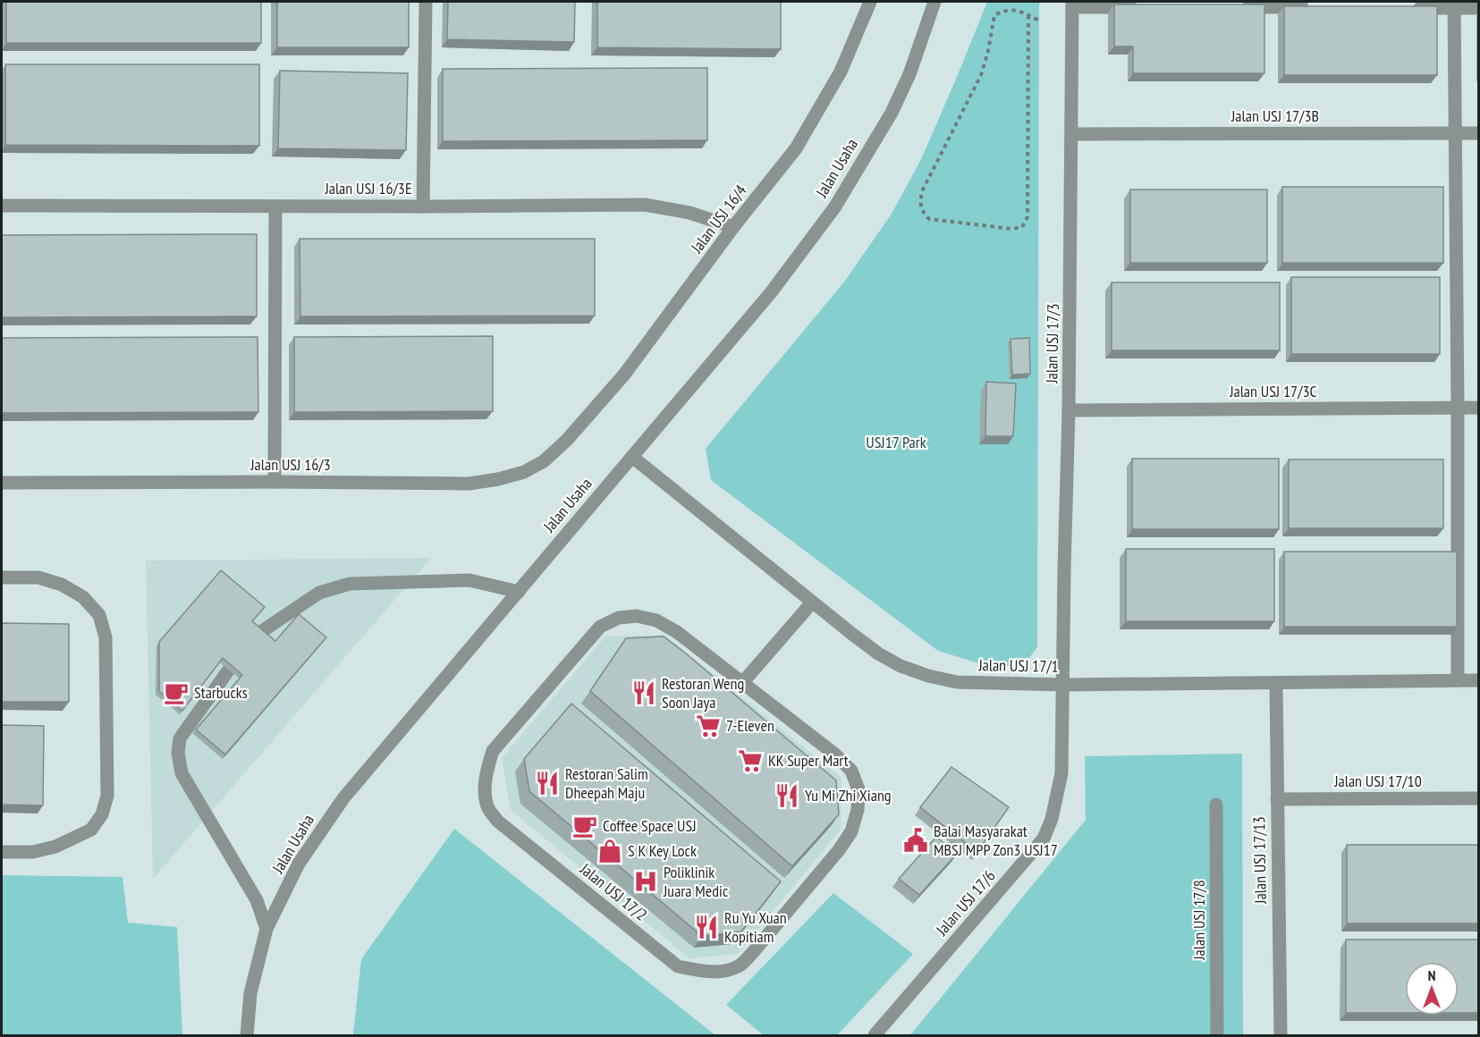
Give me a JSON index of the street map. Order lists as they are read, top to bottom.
{
  "streets": {
    "street": [
      "Jalan USJ 17/3B",
      "Jalan Usaha",
      "Jalan USJ 16/3E",
      "Jalan USJ 16/4",
      "Jalan USJ 17/3",
      "Jalan USJ 17/3C",
      "Jalan USJ 16/3",
      "Jalan USJ 17/1",
      "Jalan USJ 17/10",
      "Jalan USJ 17/13",
      "Jalan USJ 17/2",
      "Jalan USJ 17/6",
      "Jalan USJ 17/8"
    ]
  },
  "crossings": [
    ["Jalan USJ 17/3B", "Jalan USJ 17/3"],
    ["Jalan Usaha", "Jalan USJ 17/1"],
    ["Jalan USJ 16/3E", "Jalan USJ 16/4"],
    ["Jalan USJ 16/4", "Jalan USJ 16/3"],
    ["Jalan USJ 17/3", "Jalan USJ 17/3C"],
    ["Jalan USJ 17/3", "Jalan USJ 17/1"],
    ["Jalan USJ 17/3", "Jalan USJ 17/6"],
    ["Jalan USJ 17/1", "Jalan USJ 17/13"],
    ["Jalan USJ 17/1", "Jalan USJ 17/6"],
    ["Jalan USJ 17/10", "Jalan USJ 17/13"]
  ],
  "parks": ["USJ17 Park"],
  "places": {
    "cafe": ["Starbucks", "Coffee Space USJ"],
    "restaurant": [
      "Restoran Weng Soon Jaya",
      "Restoran Salim Dheepah Maju",
      "Yu Mi Zhi Xiang",
      "Ru Yu Xuan Kopitiam"
    ],
    "supermarket": ["7-Eleven", "KK Super Mart"],
    "public building": ["Balai Masyarakat MBSJ MPP Zon3 USJ17"],
    "shop": ["S K Key Lock"],
    "hospital": ["Poliklinik Juara Medic"]
  },
  "north": "top"
}
